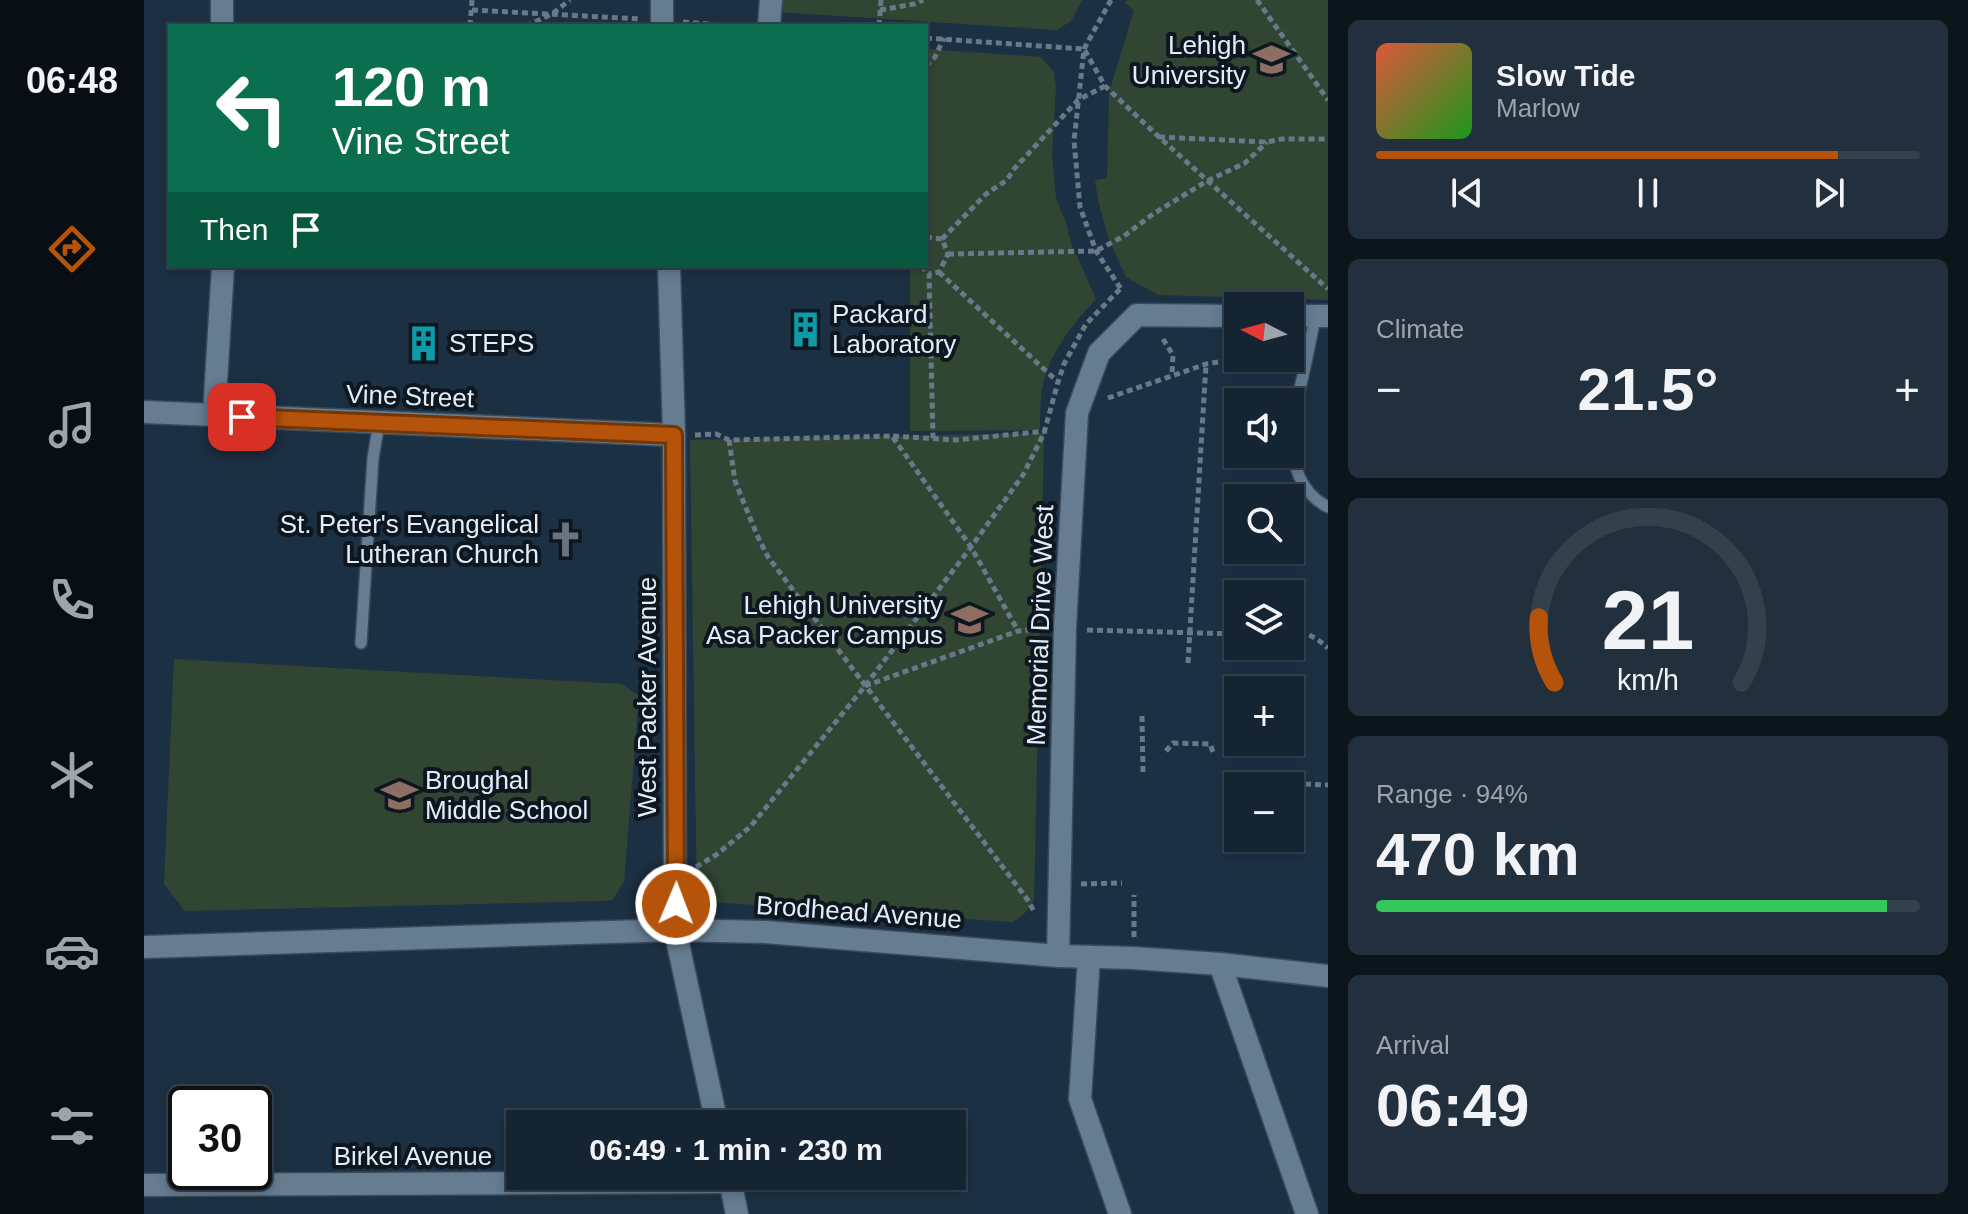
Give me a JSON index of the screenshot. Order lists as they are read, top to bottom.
{
  "streets": {
    "street": [
      "Vine Street",
      "Memorial Drive West",
      "West Packer Avenue",
      "Brodhead Avenue",
      "Birkel Avenue"
    ]
  },
  "crossings": [
    ["Vine Street", "West Packer Avenue"],
    ["Memorial Drive West", "Brodhead Avenue"],
    ["West Packer Avenue", "Brodhead Avenue"]
  ],
  "places": {
    "school or university": ["Lehigh University", "Lehigh University Asa Packer Campus", "Broughal Middle School"],
    "building": ["Packard Laboratory", "STEPS"],
    "church": ["St. Peter's Evangelical Lutheran Church"]
  },
  "north": "left",
  "page": {
    "tabs": "06:48",
    "turn": ["120 m", "Vine Street"],
    "song": ["Slow Tide", "Marlow"],
    "then": "Then",
    "tile": [
      "Climate",
      ["Range · 94%", "470 km"],
      ["Arrival", "06:49"]
    ],
    "map_buttons": ["+", "−"],
    "heat": ["−", "21.5°", "+"],
    "limit": "30",
    "trip": "06:49 · 1 min · 230 m",
    "gauge": ["21", "km/h"]
  }
}
